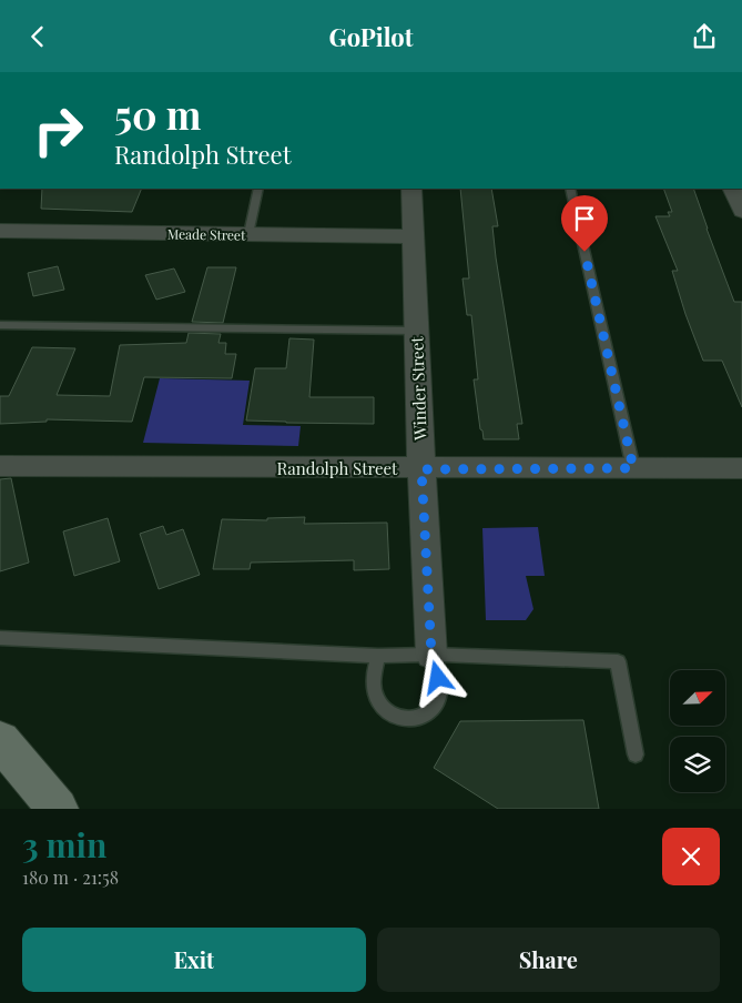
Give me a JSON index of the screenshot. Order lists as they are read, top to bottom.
{
  "streets": {
    "street": ["Meade Street", "Winder Street", "Randolph Street"]
  },
  "crossings": [
    ["Meade Street", "Winder Street"],
    ["Winder Street", "Randolph Street"]
  ],
  "north": "top right",
  "page": {
    "header": "GoPilot",
    "turn": ["50 m", "Randolph Street"],
    "heading": ["3 min", "180 m · 21:58"],
    "buttons": ["Exit", "Share"]
  }
}
